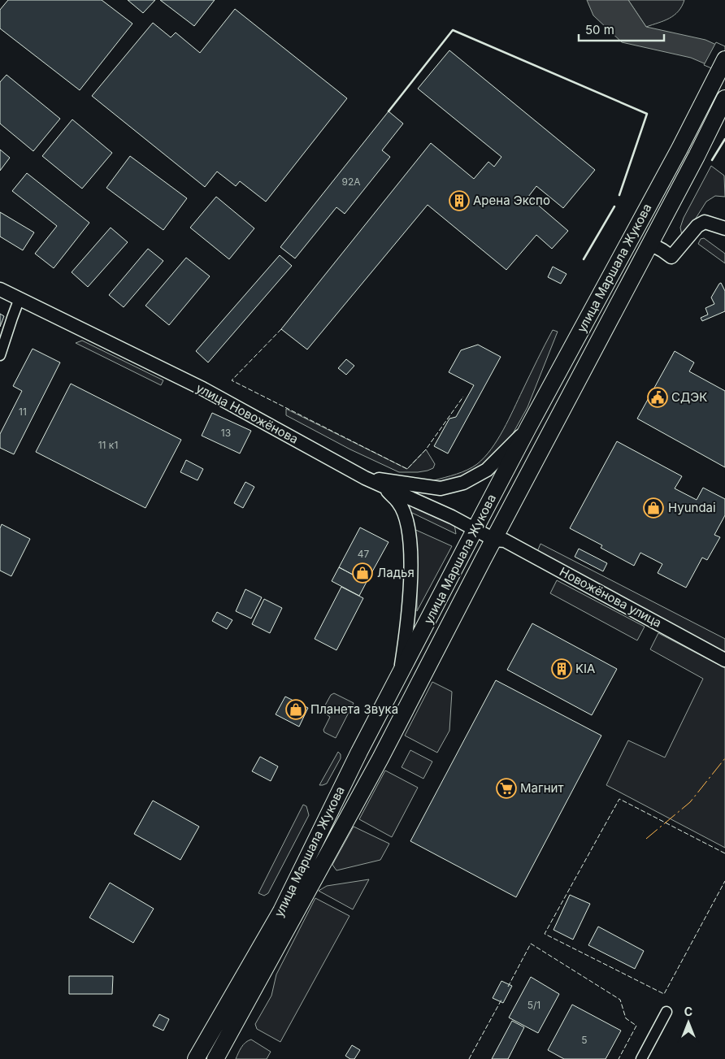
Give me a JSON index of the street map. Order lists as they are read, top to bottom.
{
  "streets": {
    "main road": ["улица Маршала Жукова"],
    "street": ["улица Новожёнова", "Новожёнова улица"]
  },
  "crossings": [
    ["улица Маршала Жукова", "улица Новожёнова"],
    ["улица Маршала Жукова", "Новожёнова улица"],
    ["улица Новожёнова", "Новожёнова улица"]
  ],
  "places": {
    "building": ["Арена Экспо", "KIA"],
    "public building": ["СДЭК"],
    "shop": ["Hyundai", "Ладья", "Планета Звука"],
    "supermarket": ["Магнит"]
  },
  "house_numbers": [
    "92А",
    "11",
    "13",
    "11 к1",
    "47",
    "5/1",
    "5"
  ],
  "scale_bar": "50 m",
  "north": "top"
}
